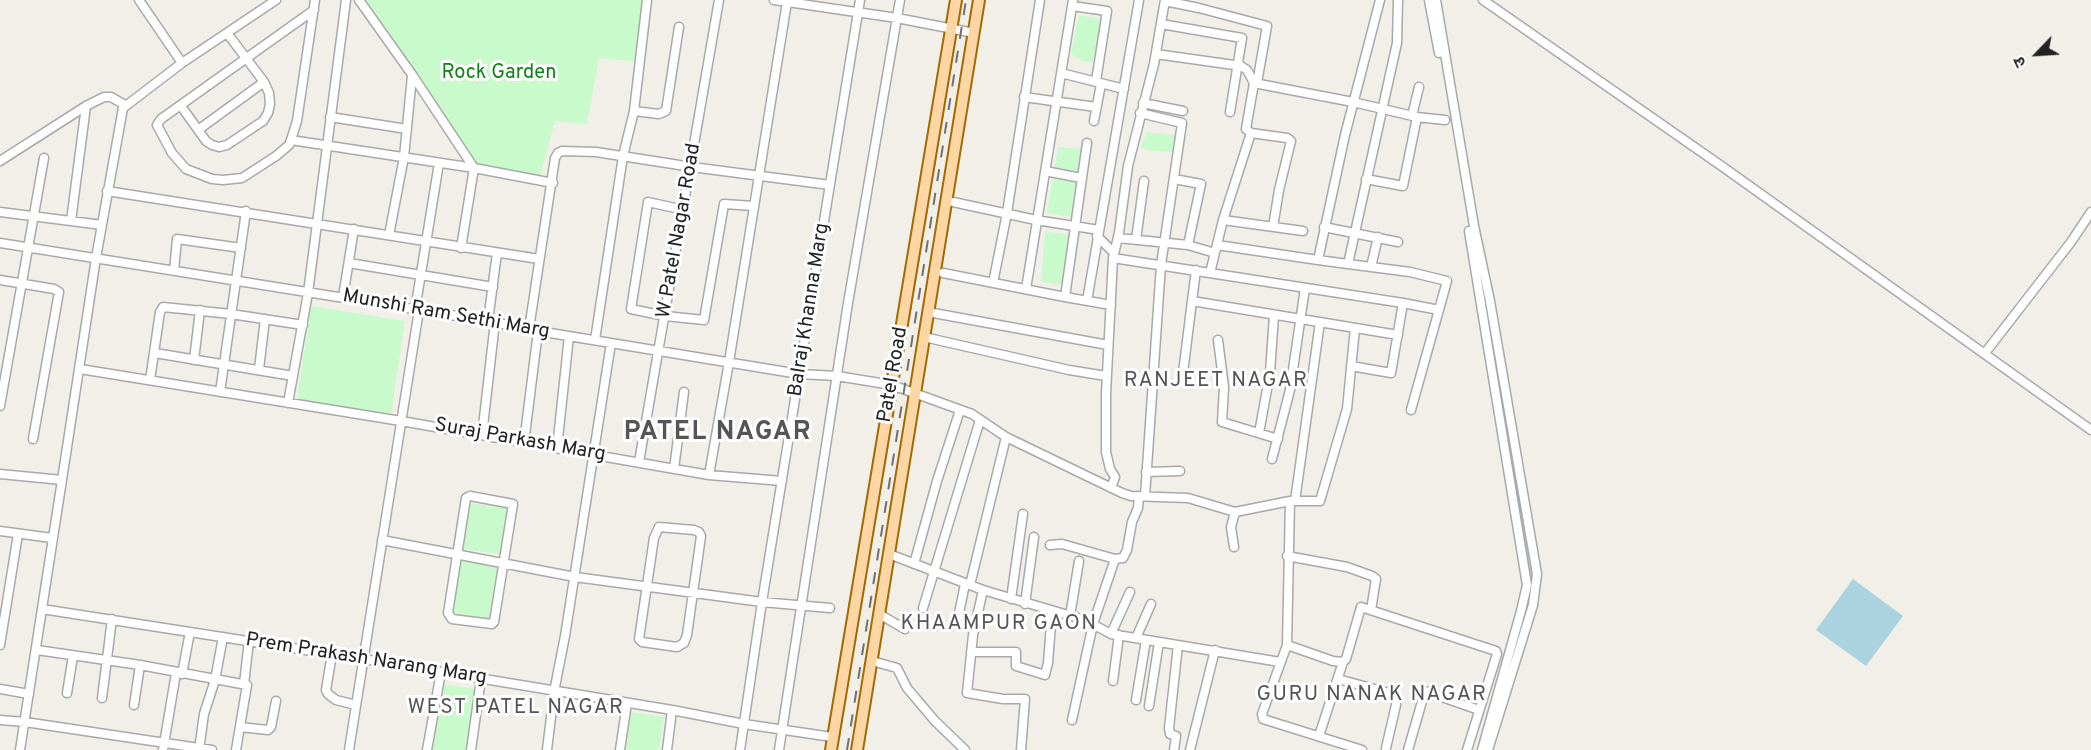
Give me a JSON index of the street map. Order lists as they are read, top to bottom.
{
  "streets": {
    "main road": ["Patel Road"],
    "street": [
      "W Patel Nagar Road",
      "Balraj Khanna Marg",
      "Munshi Ram Sethi Marg",
      "Suraj Parkash Marg",
      "Prem Prakash Narang Marg"
    ]
  },
  "crossings": [
    ["W Patel Nagar Road", "Munshi Ram Sethi Marg"],
    ["W Patel Nagar Road", "Suraj Parkash Marg"],
    ["Balraj Khanna Marg", "Munshi Ram Sethi Marg"],
    ["Balraj Khanna Marg", "Suraj Parkash Marg"],
    ["Balraj Khanna Marg", "Prem Prakash Narang Marg"],
    ["Munshi Ram Sethi Marg", "Patel Road"],
    ["Patel Road", "Prem Prakash Narang Marg"]
  ],
  "districts": [
    "RANJEET NAGAR",
    "PATEL NAGAR",
    "KHAAMPUR GAON",
    "GURU NANAK NAGAR",
    "WEST PATEL NAGAR"
  ],
  "parks": ["Rock Garden"],
  "north": "bottom left"
}
